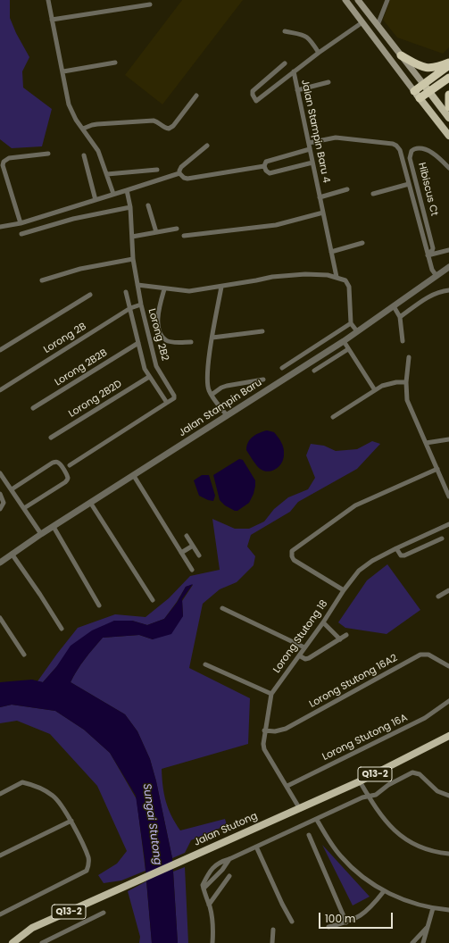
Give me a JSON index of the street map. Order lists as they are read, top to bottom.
{
  "streets": {
    "main road": ["Q13-2", "Jalan Stutong"],
    "street": [
      "Jalan Stampin Baru 4",
      "Hibiscus Ct",
      "Lorong 2B2",
      "Lorong 2B",
      "Lorong 2B2B",
      "Lorong 2B2D",
      "Jalan Stampin Baru",
      "Lorong Stutong 18",
      "Lorong Stutong 16A2",
      "Lorong Stutong 16A"
    ]
  },
  "crossings": [
    ["Lorong 2B2", "Lorong 2B"],
    ["Lorong Stutong 18", "Lorong Stutong 16A2"],
    ["Lorong Stutong 18", "Lorong Stutong 16A"],
    ["Lorong Stutong 18", "Jalan Stutong"]
  ],
  "water": ["Sungai Stutong"],
  "scale_bar": "100 m"
}
